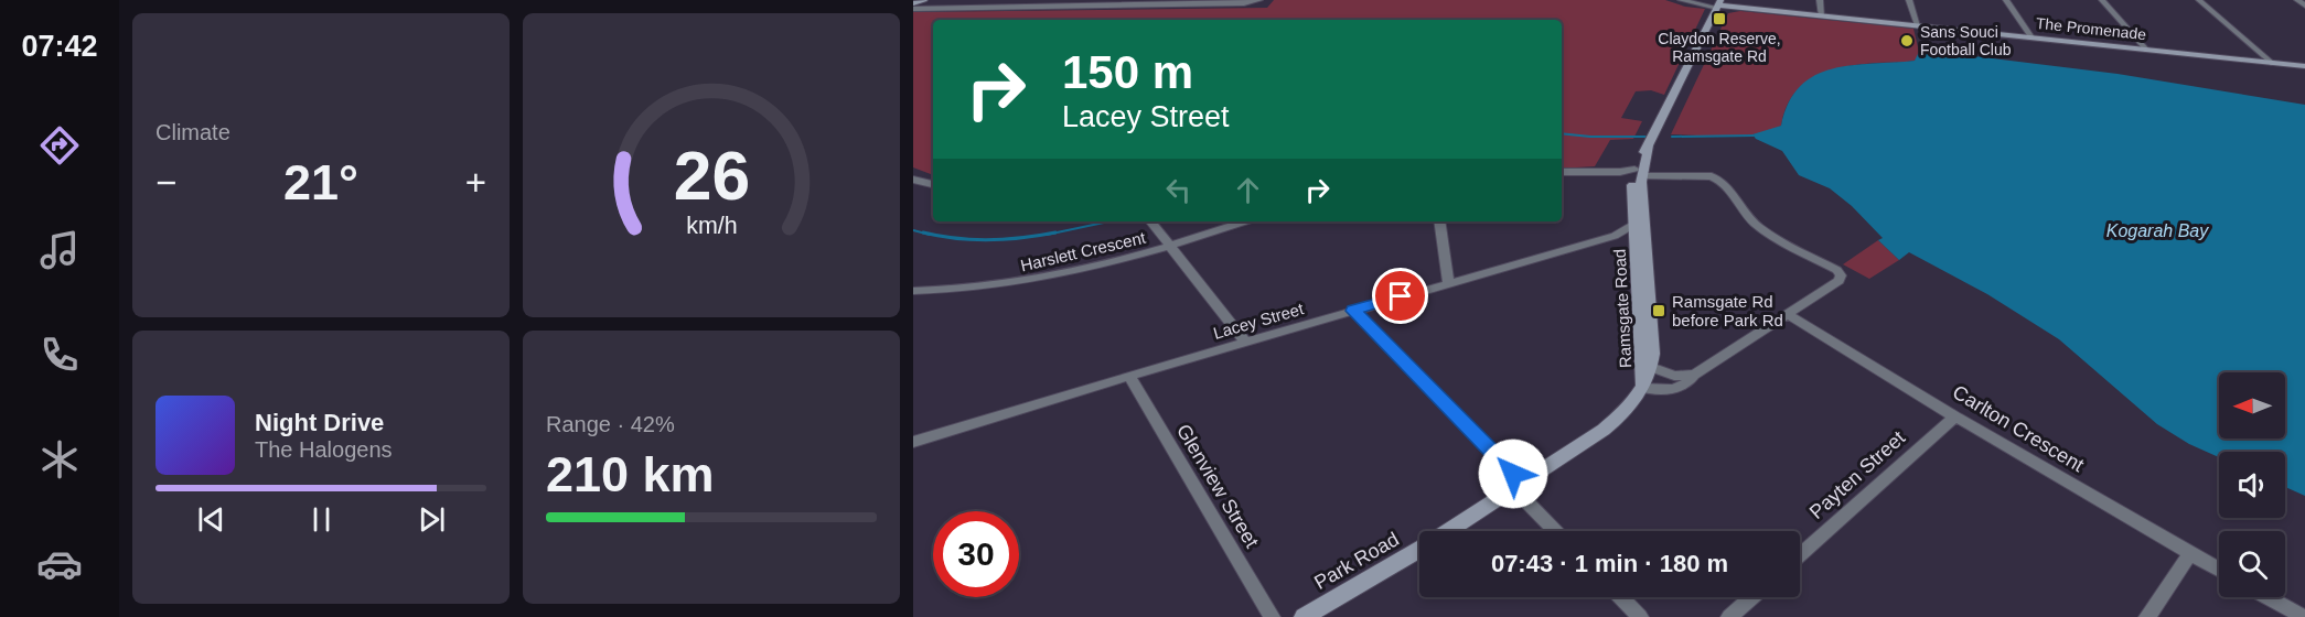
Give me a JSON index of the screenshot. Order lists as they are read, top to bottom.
{
  "streets": {
    "main road": ["The Promenade", "Ramsgate Road", "Park Road"],
    "street": [
      "Harslett Crescent",
      "Lacey Street",
      "Carlton Crescent",
      "Payten Street",
      "Glenview Street"
    ]
  },
  "crossings": [
    ["The Promenade", "Ramsgate Road"],
    ["Ramsgate Road", "Lacey Street"],
    ["Ramsgate Road", "Park Road"],
    ["Lacey Street", "Glenview Street"],
    ["Carlton Crescent", "Payten Street"]
  ],
  "water": ["Kogarah Bay"],
  "places": {
    "transit": ["Claydon Reserve, Ramsgate Rd", "Ramsgate Rd before Park Rd"],
    "other": ["Sans Souci Football Club"]
  },
  "north": "left",
  "page": {
    "tabs": "07:42",
    "tile": [
      "Climate",
      ["Range · 42%", "210 km"]
    ],
    "turn": ["150 m", "Lacey Street"],
    "heat": ["−", "21°", "+"],
    "song": ["Night Drive", "The Halogens"],
    "limit": "30",
    "trip": "07:43 · 1 min · 180 m",
    "gauge": ["26", "km/h"]
  }
}
